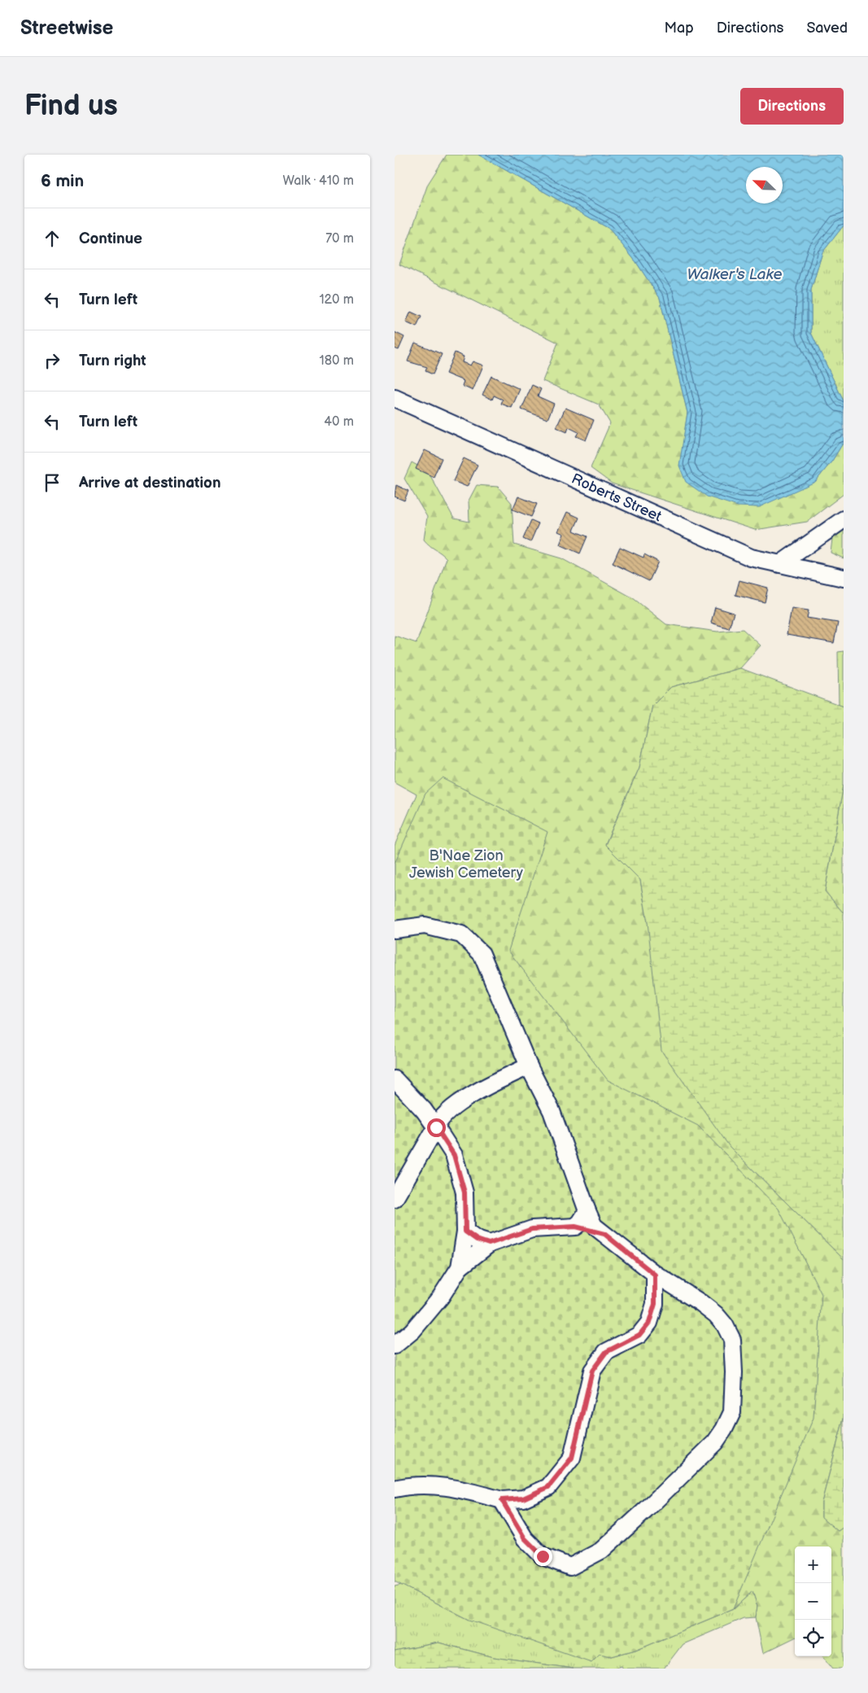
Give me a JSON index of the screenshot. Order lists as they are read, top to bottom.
{
  "streets": {
    "street": ["Roberts Street"]
  },
  "water": ["Walker's Lake"],
  "parks": ["B'Nae Zion Jewish Cemetery"],
  "north": "top left",
  "page": {
    "header": "Streetwise",
    "nav": ["Map", "Directions", "Saved"],
    "buttons": "Directions",
    "title": "Find us",
    "heading": ["6 min", "Walk · 410 m"],
    "list": [
      ["Continue", "70 m"],
      ["Turn left", "120 m"],
      ["Turn right", "180 m"],
      ["Turn left", "40 m"],
      "Arrive at destination"
    ],
    "map_buttons": ["+", "−"]
  }
}
